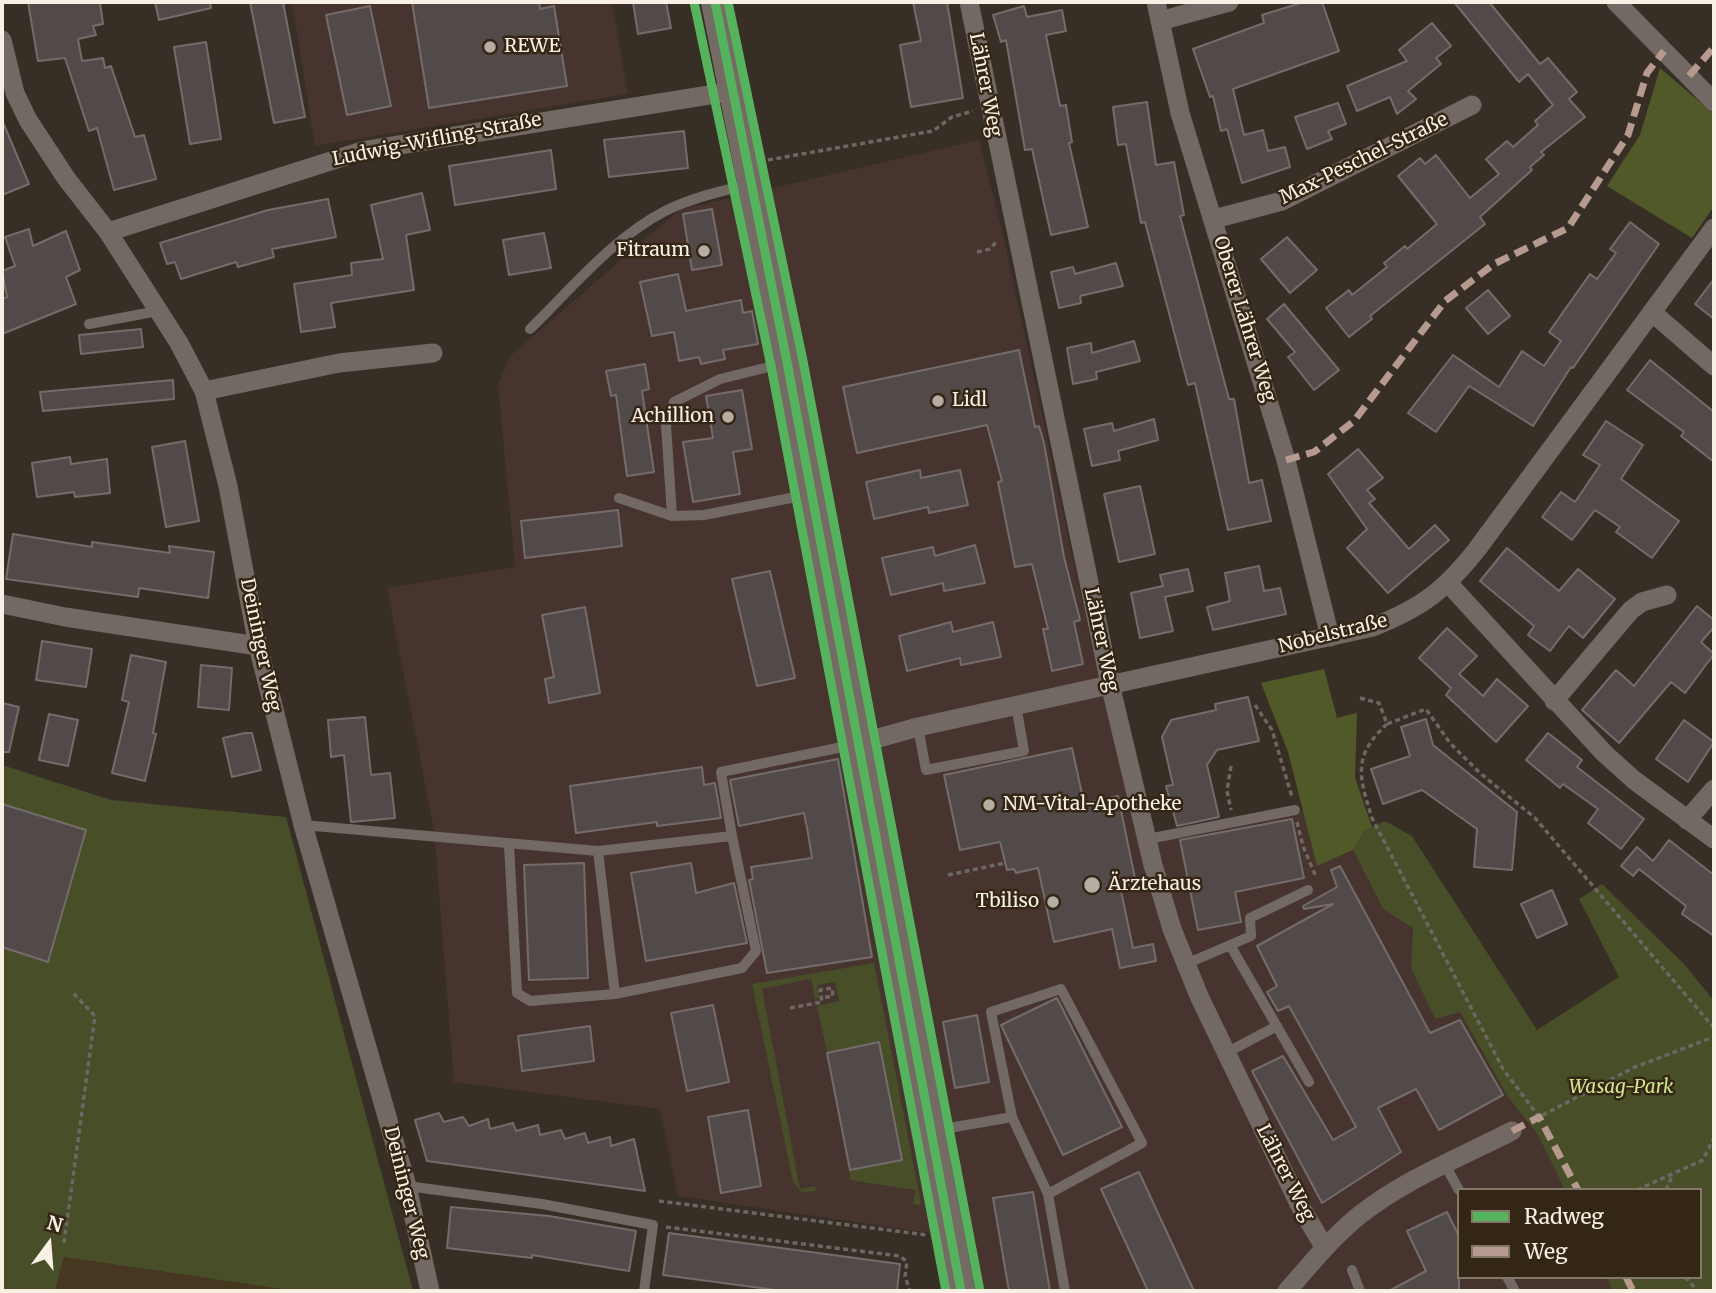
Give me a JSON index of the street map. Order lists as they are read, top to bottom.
{
  "streets": {
    "street": [
      "Lährer Weg",
      "Ludwig-Wifling-Straße",
      "Max-Peschel-Straße",
      "Oberer Lährer Weg",
      "Nobelstraße",
      "Deininger Weg"
    ]
  },
  "crossings": [
    ["Lährer Weg", "Nobelstraße"],
    ["Ludwig-Wifling-Straße", "Deininger Weg"],
    ["Max-Peschel-Straße", "Oberer Lährer Weg"],
    ["Oberer Lährer Weg", "Nobelstraße"]
  ],
  "parks": ["Wasag-Park"],
  "places": [
    "REWE",
    "Fitraum",
    "Lidl",
    "Achillion",
    "NM-Vital-Apotheke",
    "Ärztehaus",
    "Tbiliso"
  ],
  "legend": ["Radweg", "Weg"],
  "north": "top"
}
